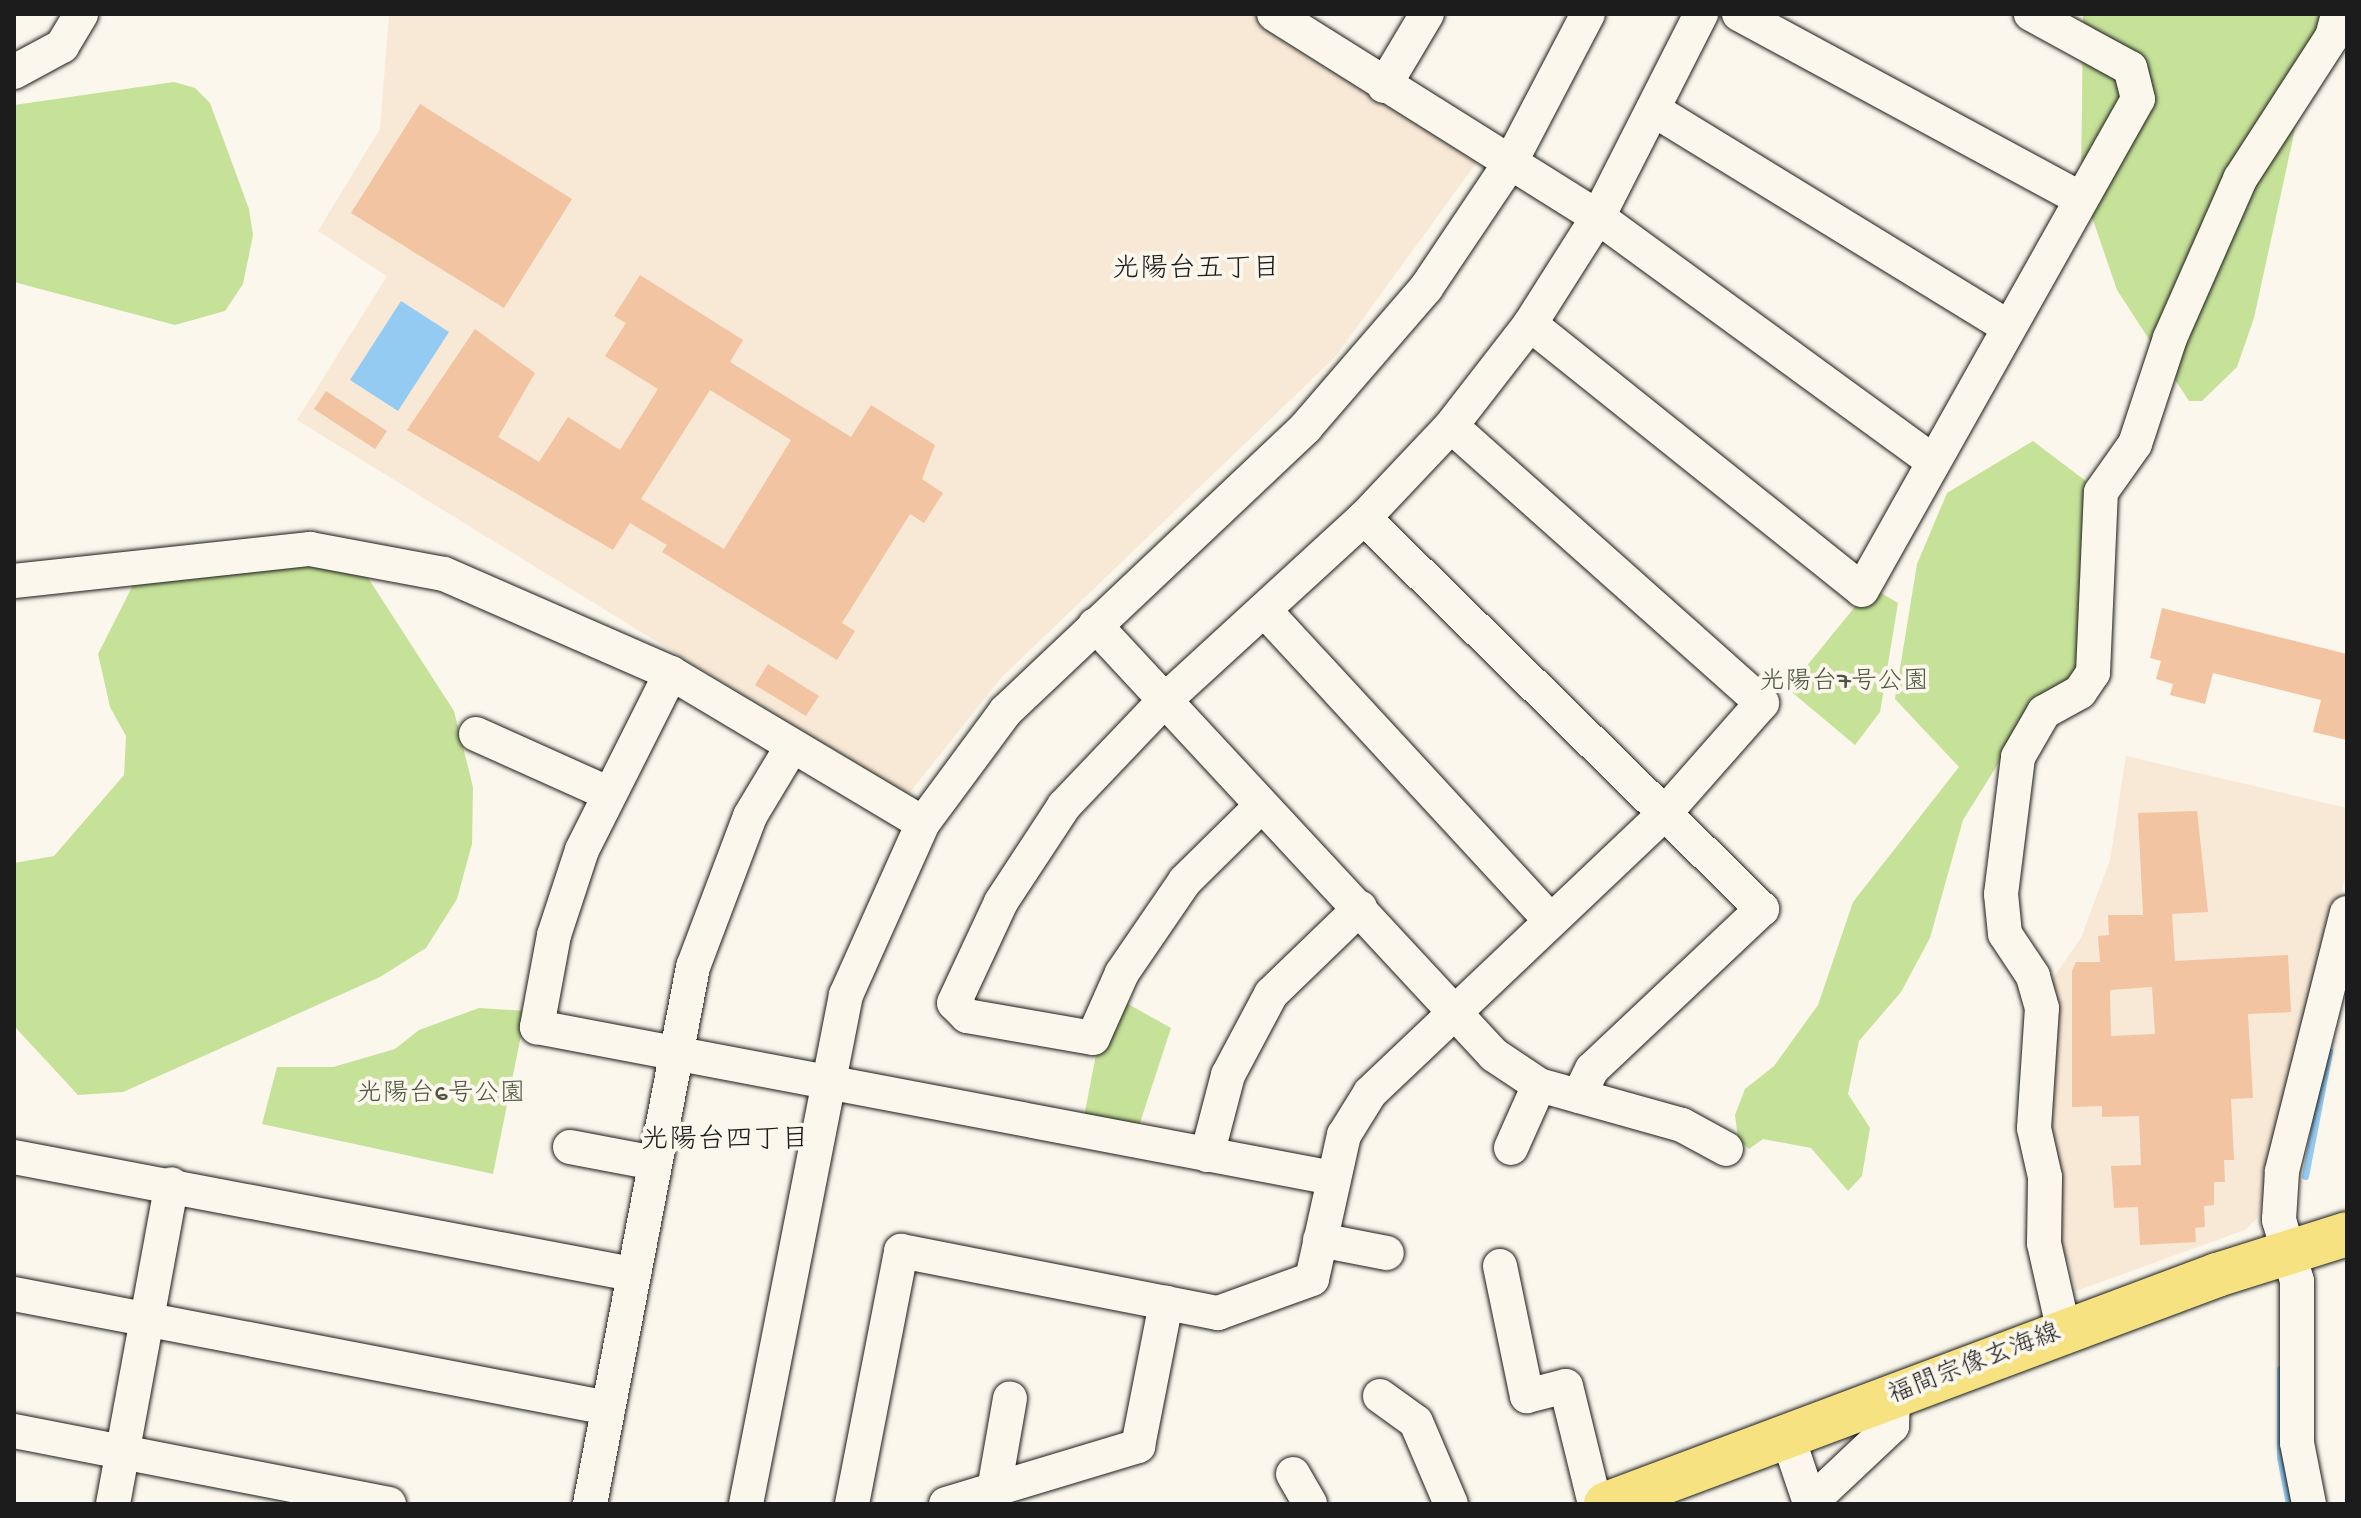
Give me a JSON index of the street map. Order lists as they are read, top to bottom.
{
  "streets": {
    "main road": ["福間宗像玄海線"]
  },
  "districts": ["光陽台五丁目", "光陽台四丁目"],
  "parks": ["光陽台7号公園", "光陽台6号公園"]
}
